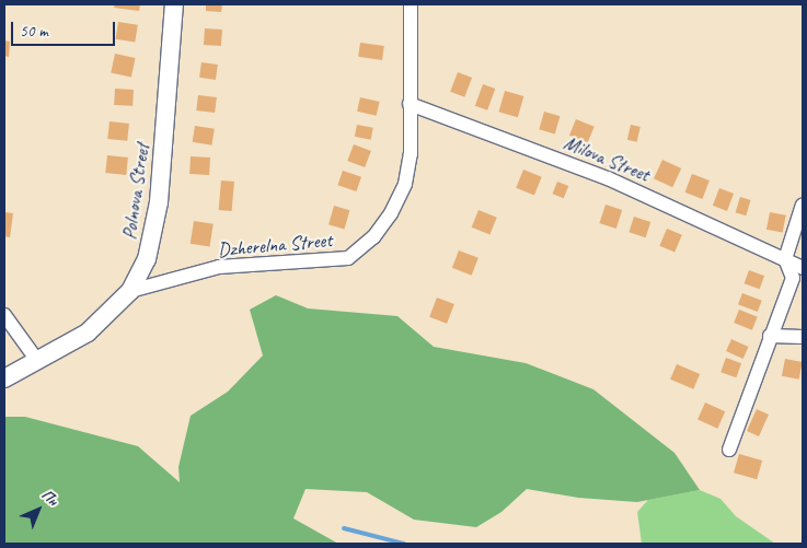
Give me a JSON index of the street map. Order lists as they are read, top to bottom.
{
  "streets": {
    "street": ["Milova Street", "Polnova Street", "Dzherelna Street"]
  },
  "crossings": [
    ["Milova Street", "Dzherelna Street"],
    ["Polnova Street", "Dzherelna Street"]
  ],
  "scale_bar": "50 m",
  "north": "top right"
}
